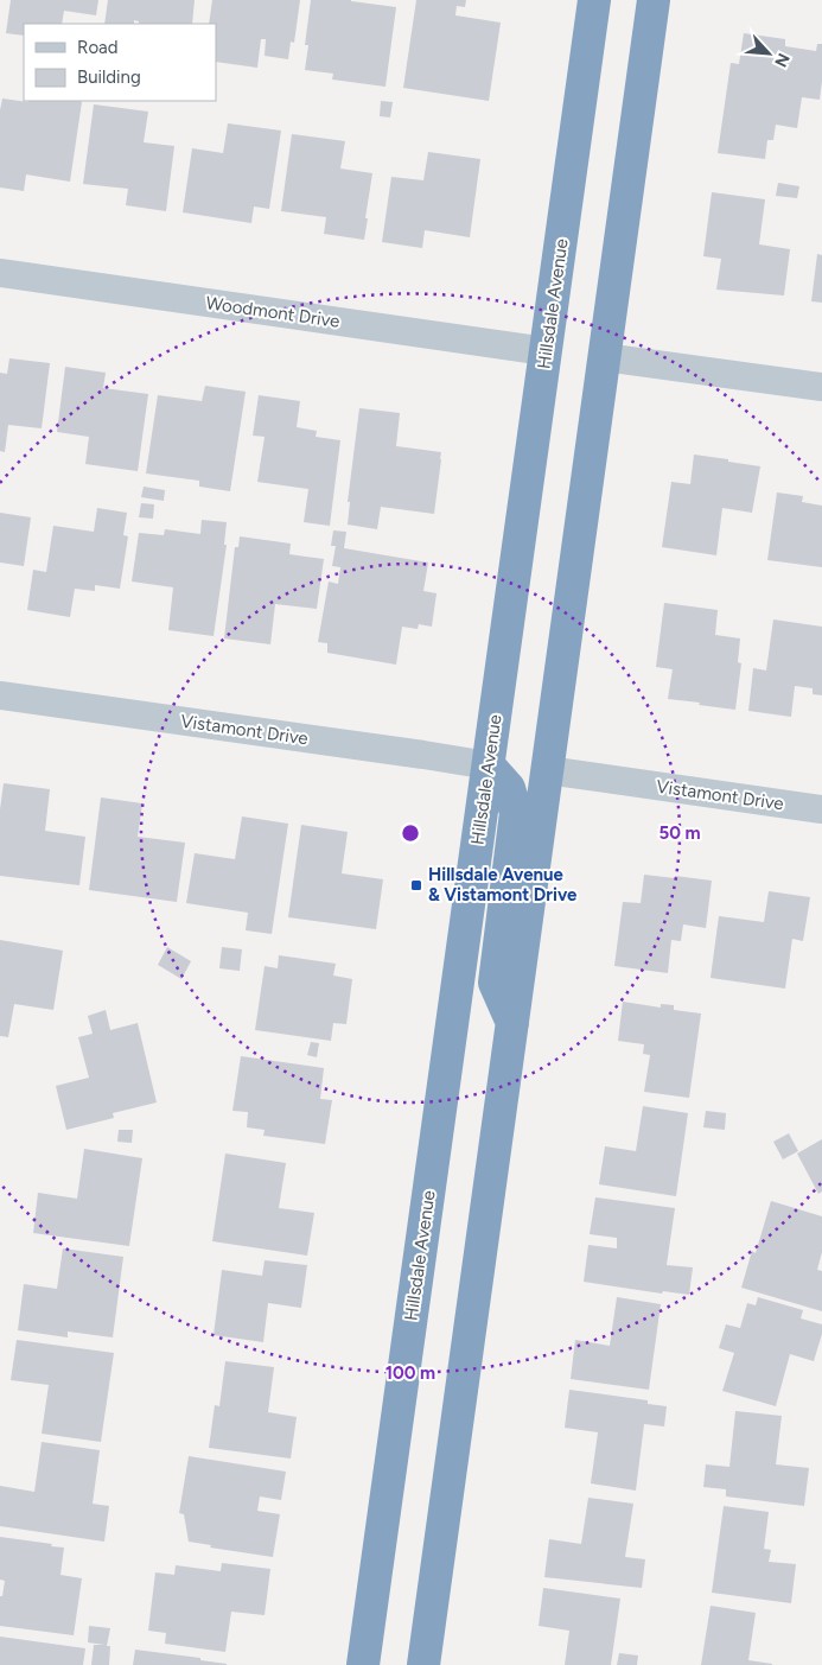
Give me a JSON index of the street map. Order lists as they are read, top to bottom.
{
  "streets": {
    "highway": ["Hillsdale Avenue"],
    "street": ["Woodmont Drive", "Vistamont Drive"]
  },
  "crossings": [
    ["Hillsdale Avenue", "Woodmont Drive"],
    ["Hillsdale Avenue", "Vistamont Drive"]
  ],
  "places": {
    "transit": ["Hillsdale Avenue & Vistamont Drive"]
  },
  "legend": ["Road", "Building"],
  "north": "bottom right",
  "rings": ["50 m", "100 m"]
}
